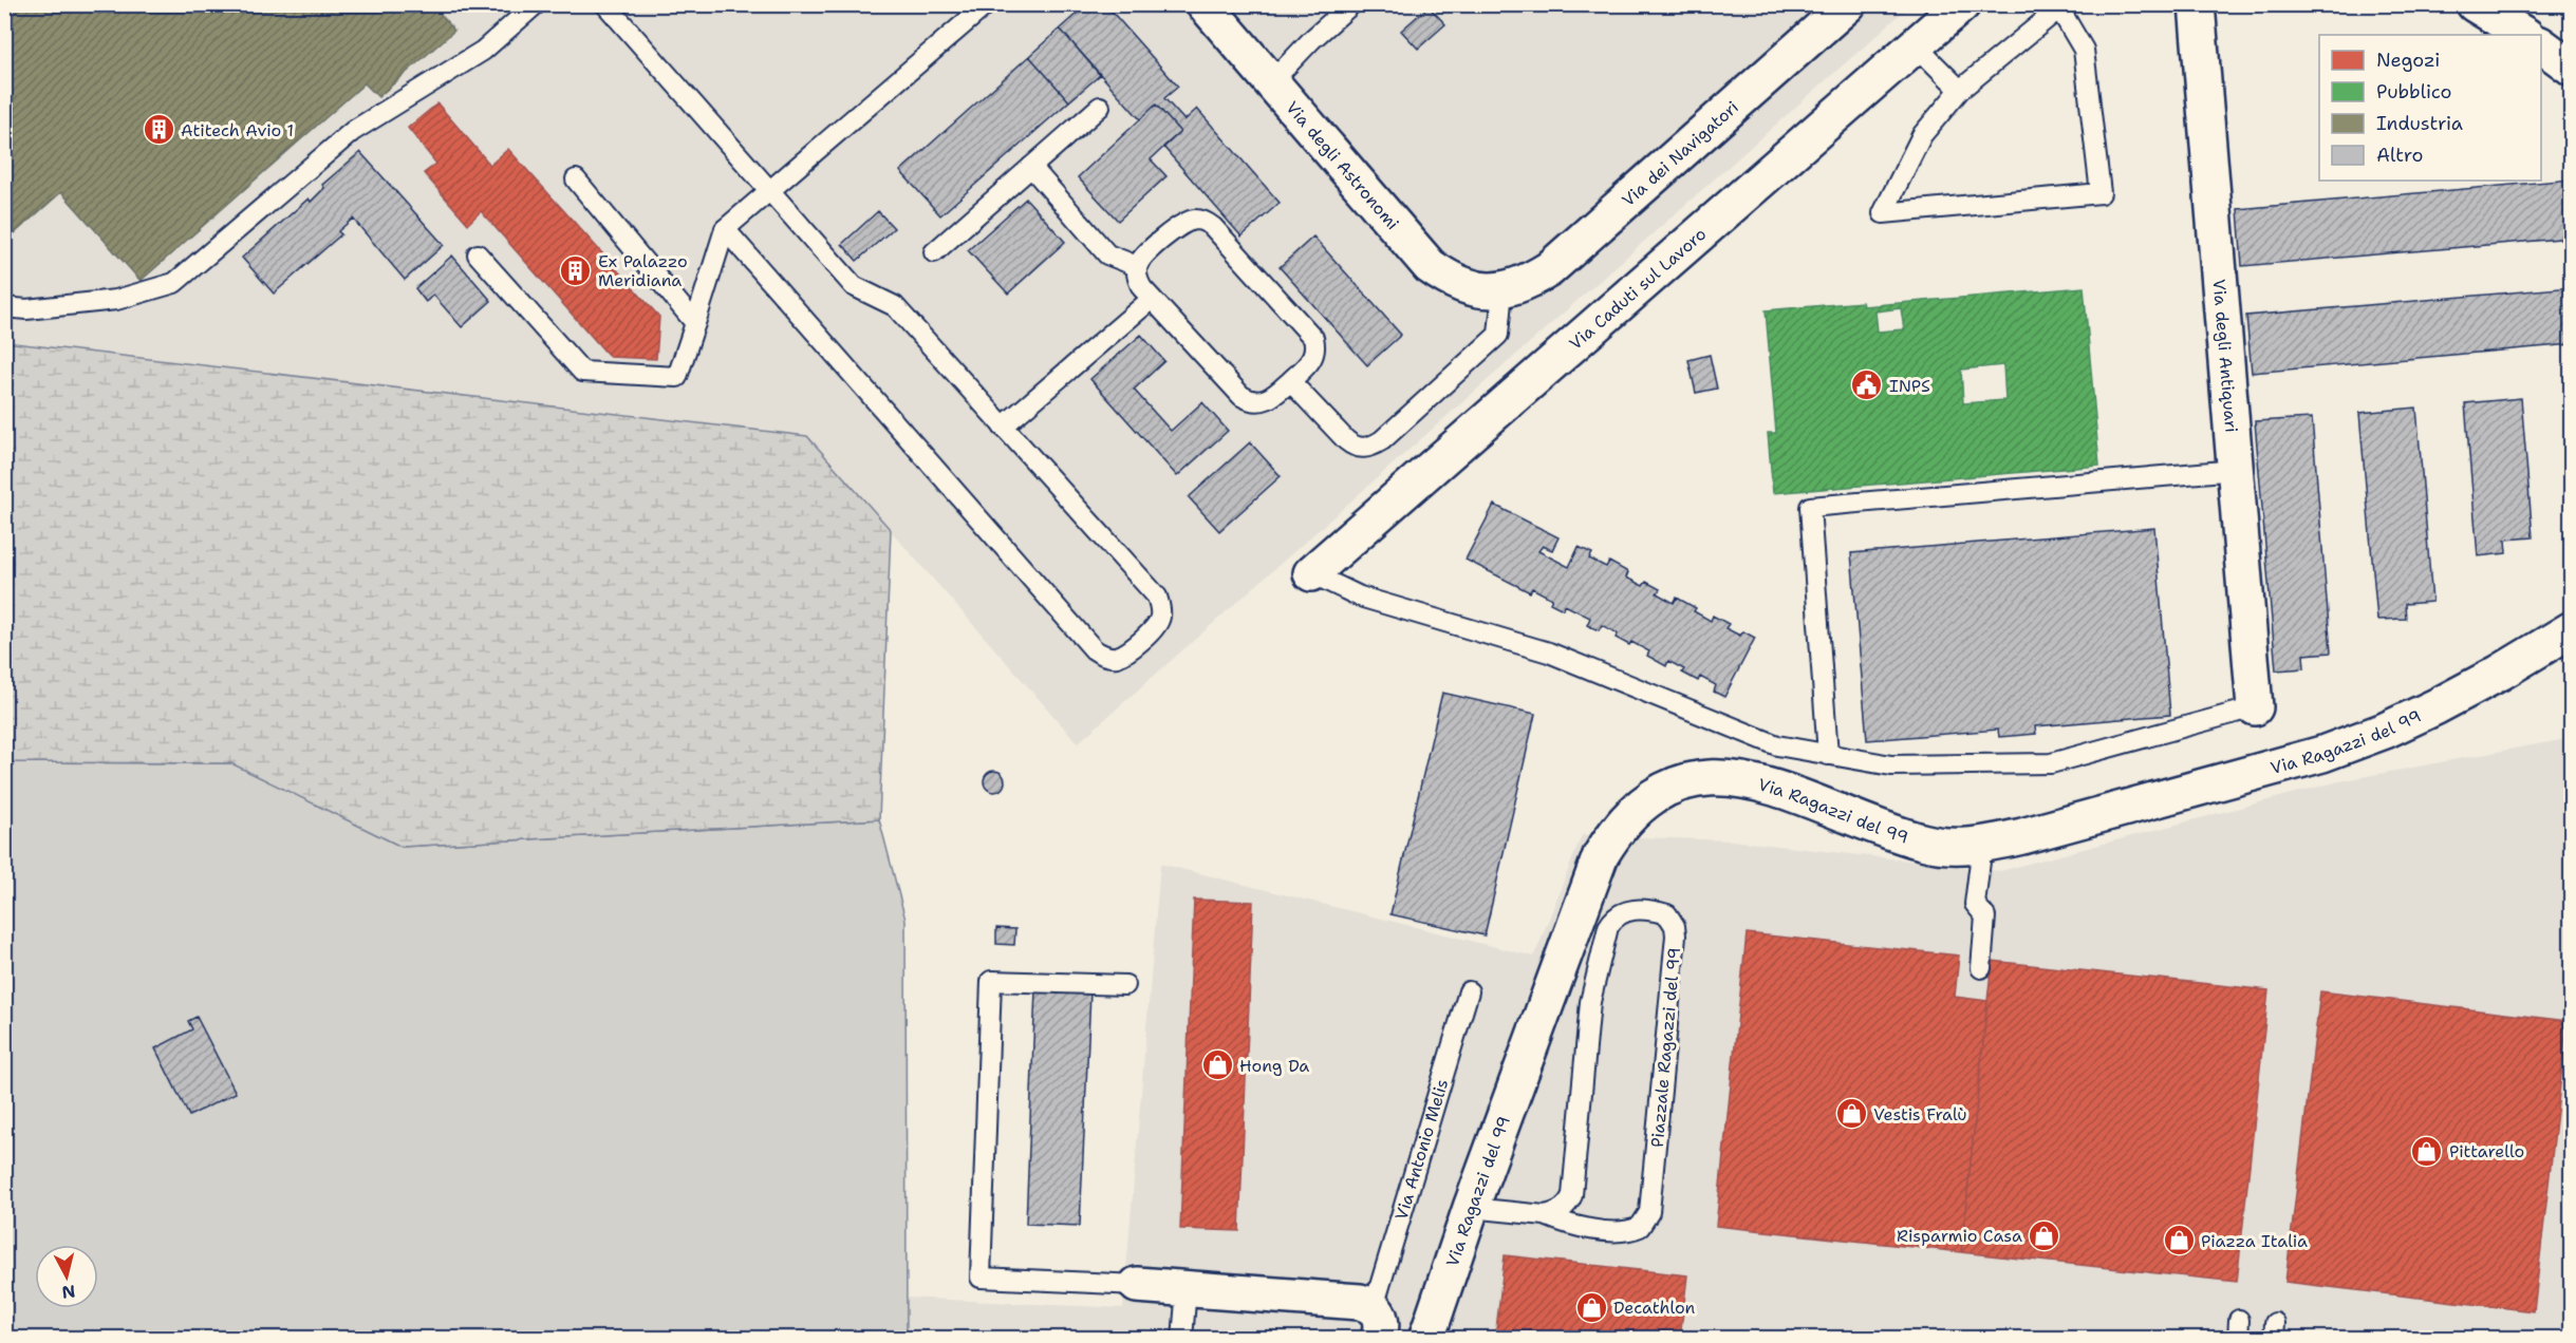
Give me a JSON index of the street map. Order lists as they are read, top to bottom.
{
  "streets": {
    "street": [
      "Via dei Navigatori",
      "Via degli Astronomi",
      "Via Caduti sul Lavoro",
      "Via degli Antiquari",
      "Via Ragazzi del 99"
    ],
    "lane": ["Piazzale Ragazzi del 99", "Via Antonio Melis"]
  },
  "crossings": [
    ["Via dei Navigatori", "Via degli Astronomi"],
    ["Via Ragazzi del 99", "Piazzale Ragazzi del 99"]
  ],
  "places": {
    "building": ["Atitech Avio 1", "Ex Palazzo Meridiana"],
    "public building": ["INPS"],
    "shop": [
      "Hong Da",
      "Vestis Fralù",
      "Pittarello",
      "Risparmio Casa",
      "Piazza Italia",
      "Decathlon"
    ]
  },
  "legend": [
    "Negozi",
    "Pubblico",
    "Industria",
    "Altro"
  ],
  "north": "bottom"
}
